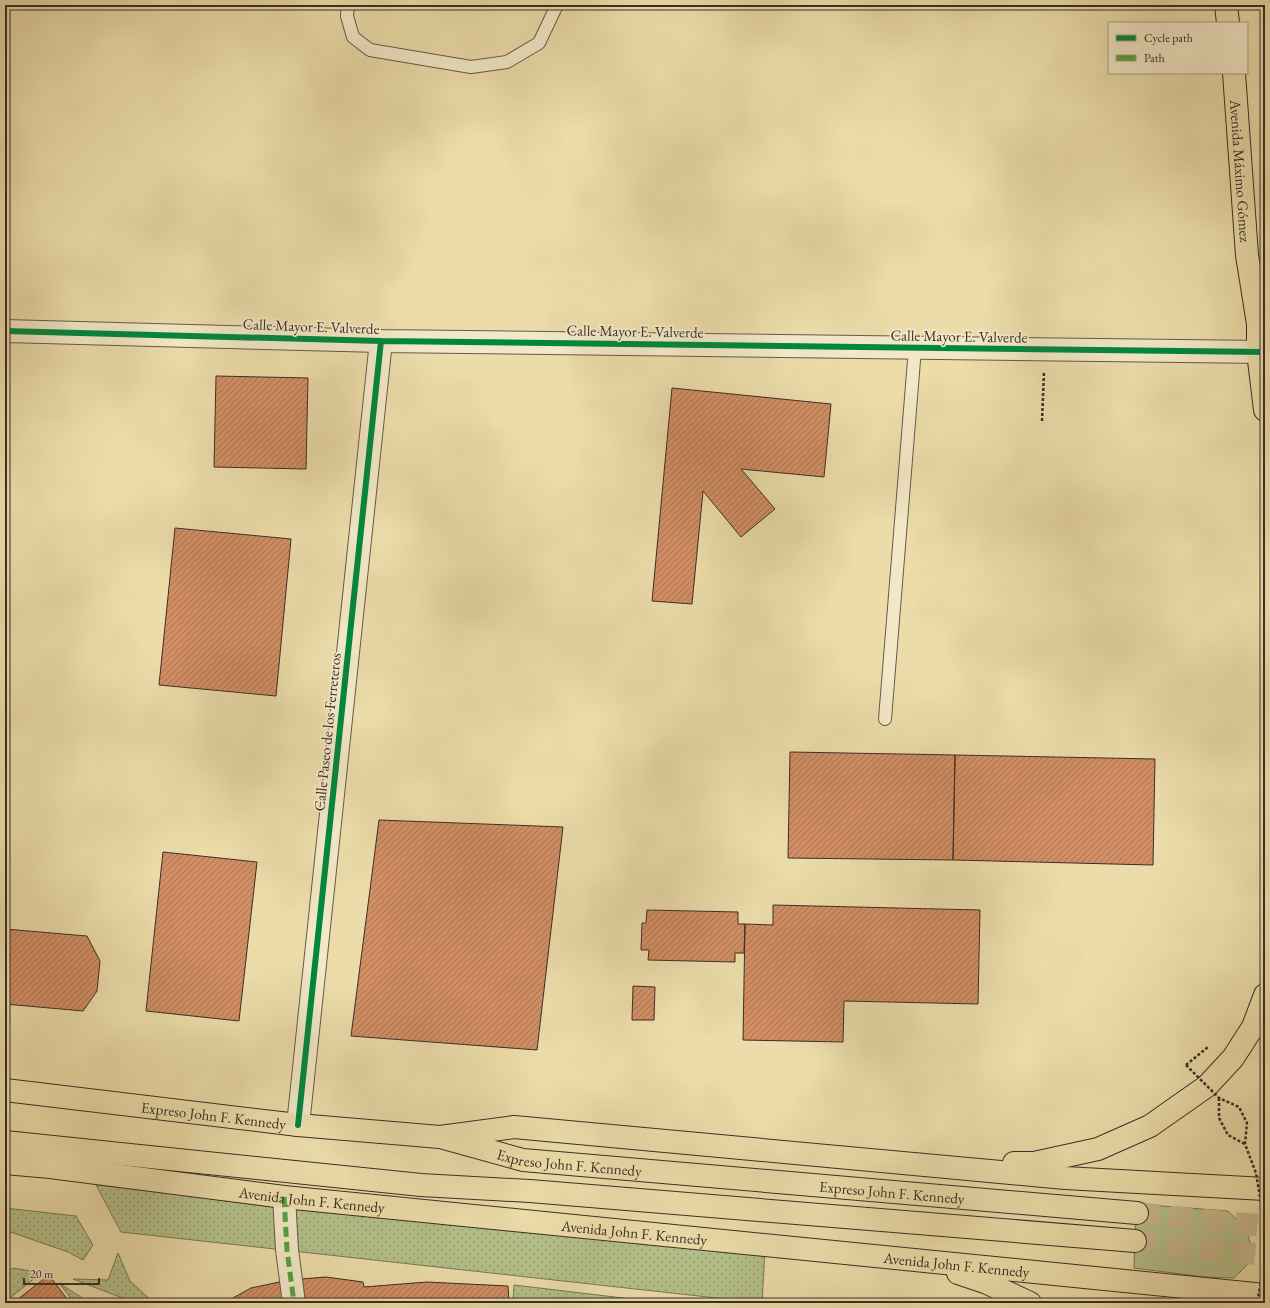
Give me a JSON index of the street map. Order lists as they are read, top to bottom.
{
  "streets": {
    "main road": ["Avenida Máximo Gómez", "Expreso John F. Kennedy", "Avenida John F. Kennedy"],
    "street": ["Calle Mayor E. Valverde", "Calle Paseo de los Ferreteros"]
  },
  "crossings": [
    ["Avenida Máximo Gómez", "Calle Mayor E. Valverde"],
    ["Calle Mayor E. Valverde", "Calle Paseo de los Ferreteros"],
    ["Calle Paseo de los Ferreteros", "Expreso John F. Kennedy"]
  ],
  "legend": ["Cycle path", "Path"],
  "scale_bar": "20 m"
}
